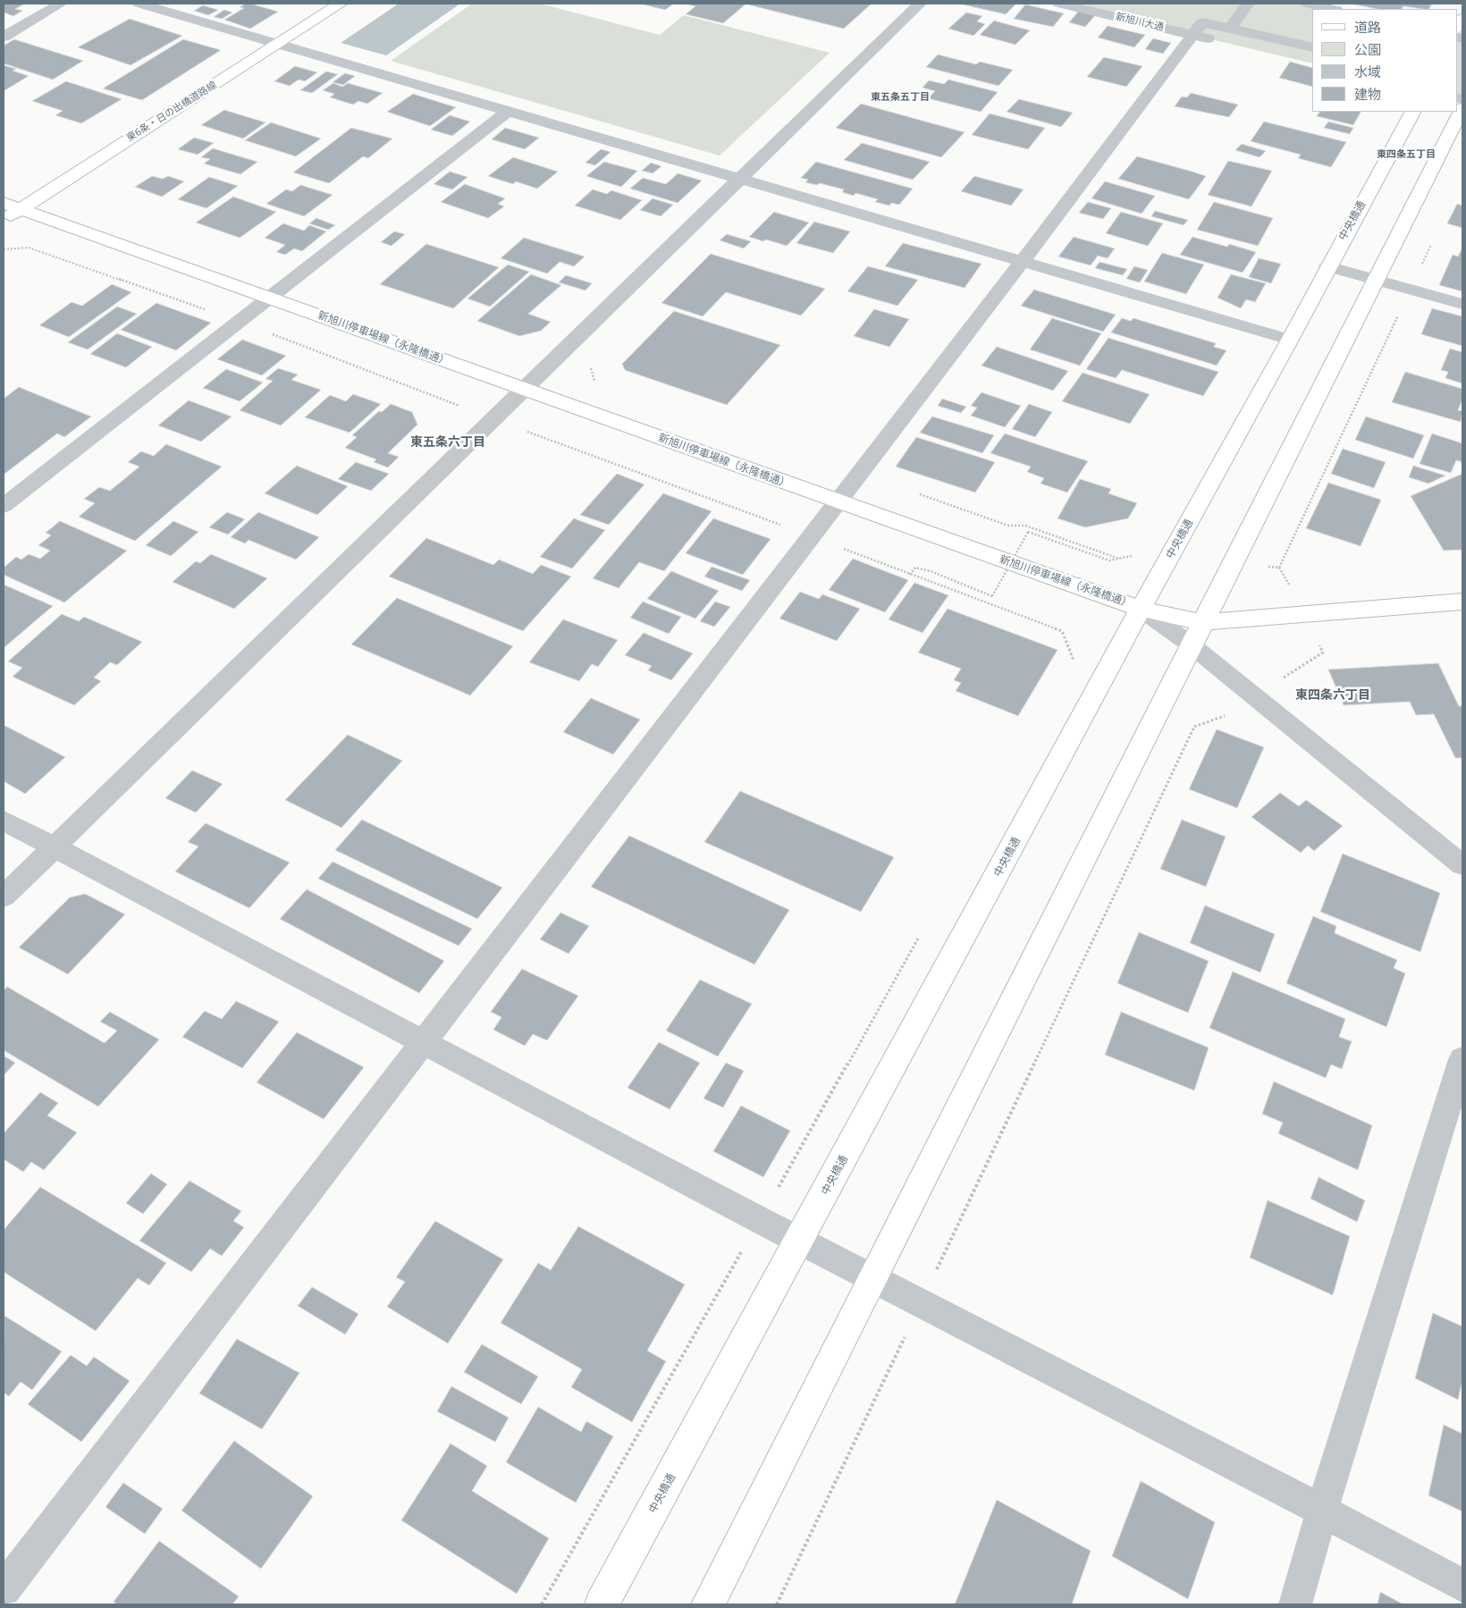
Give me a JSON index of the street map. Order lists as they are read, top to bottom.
{
  "streets": {
    "street": [
      "新旭川大通",
      "東6条・日の出橋道路線",
      "中央橋通",
      "新旭川停車場線（永隆橋通）"
    ]
  },
  "crossings": [
    ["東6条・日の出橋道路線", "新旭川停車場線（永隆橋通）"],
    ["中央橋通", "新旭川停車場線（永隆橋通）"]
  ],
  "districts": [
    "東五条五丁目",
    "東四条五丁目",
    "東五条六丁目",
    "東四条六丁目"
  ],
  "legend": [
    "道路",
    "公園",
    "水域",
    "建物"
  ]
}
